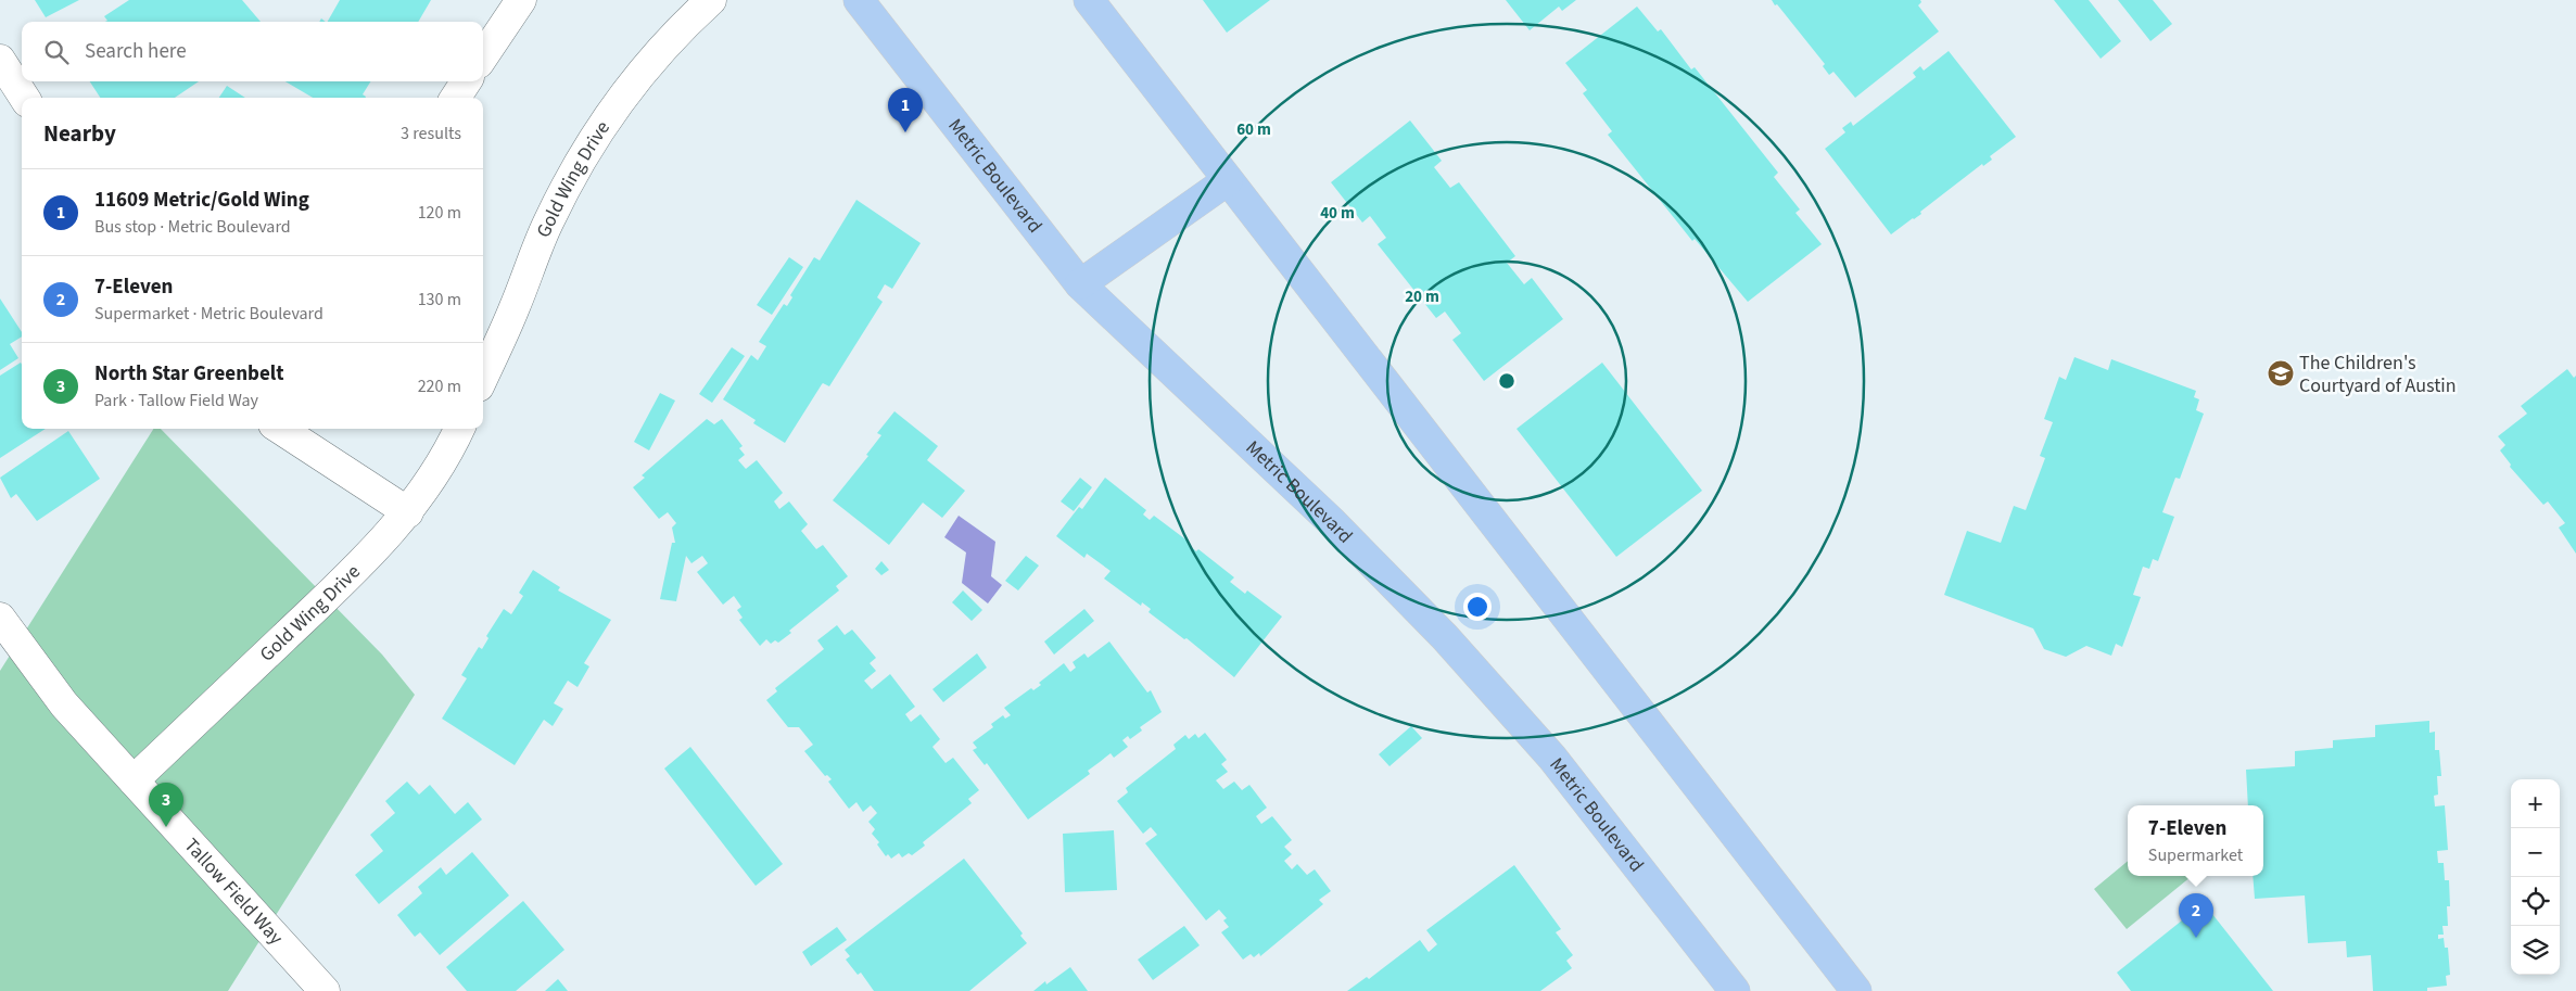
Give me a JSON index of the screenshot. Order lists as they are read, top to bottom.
{
  "streets": {
    "main road": ["Metric Boulevard"],
    "street": ["Gold Wing Drive", "Tallow Field Way"]
  },
  "crossings": [
    ["Gold Wing Drive", "Tallow Field Way"]
  ],
  "places": {
    "school or university": ["The Children's Courtyard of Austin"]
  },
  "page": {
    "search": "Search here",
    "pins": ["1", "3", "2"],
    "heading": ["Nearby", "3 results"],
    "list": [
      {
        "mark": "1",
        "name": "11609 Metric/Gold Wing",
        "note": "Bus stop · Metric Boulevard",
        "value": "120 m"
      },
      {
        "mark": "2",
        "name": "7-Eleven",
        "note": "Supermarket · Metric Boulevard",
        "value": "130 m"
      },
      {
        "mark": "3",
        "name": "North Star Greenbelt",
        "note": "Park · Tallow Field Way",
        "value": "220 m"
      }
    ],
    "map_buttons": ["+", "−"],
    "popup": ["7-Eleven", "Supermarket"]
  },
  "rings": ["60 m", "40 m", "20 m"]
}
